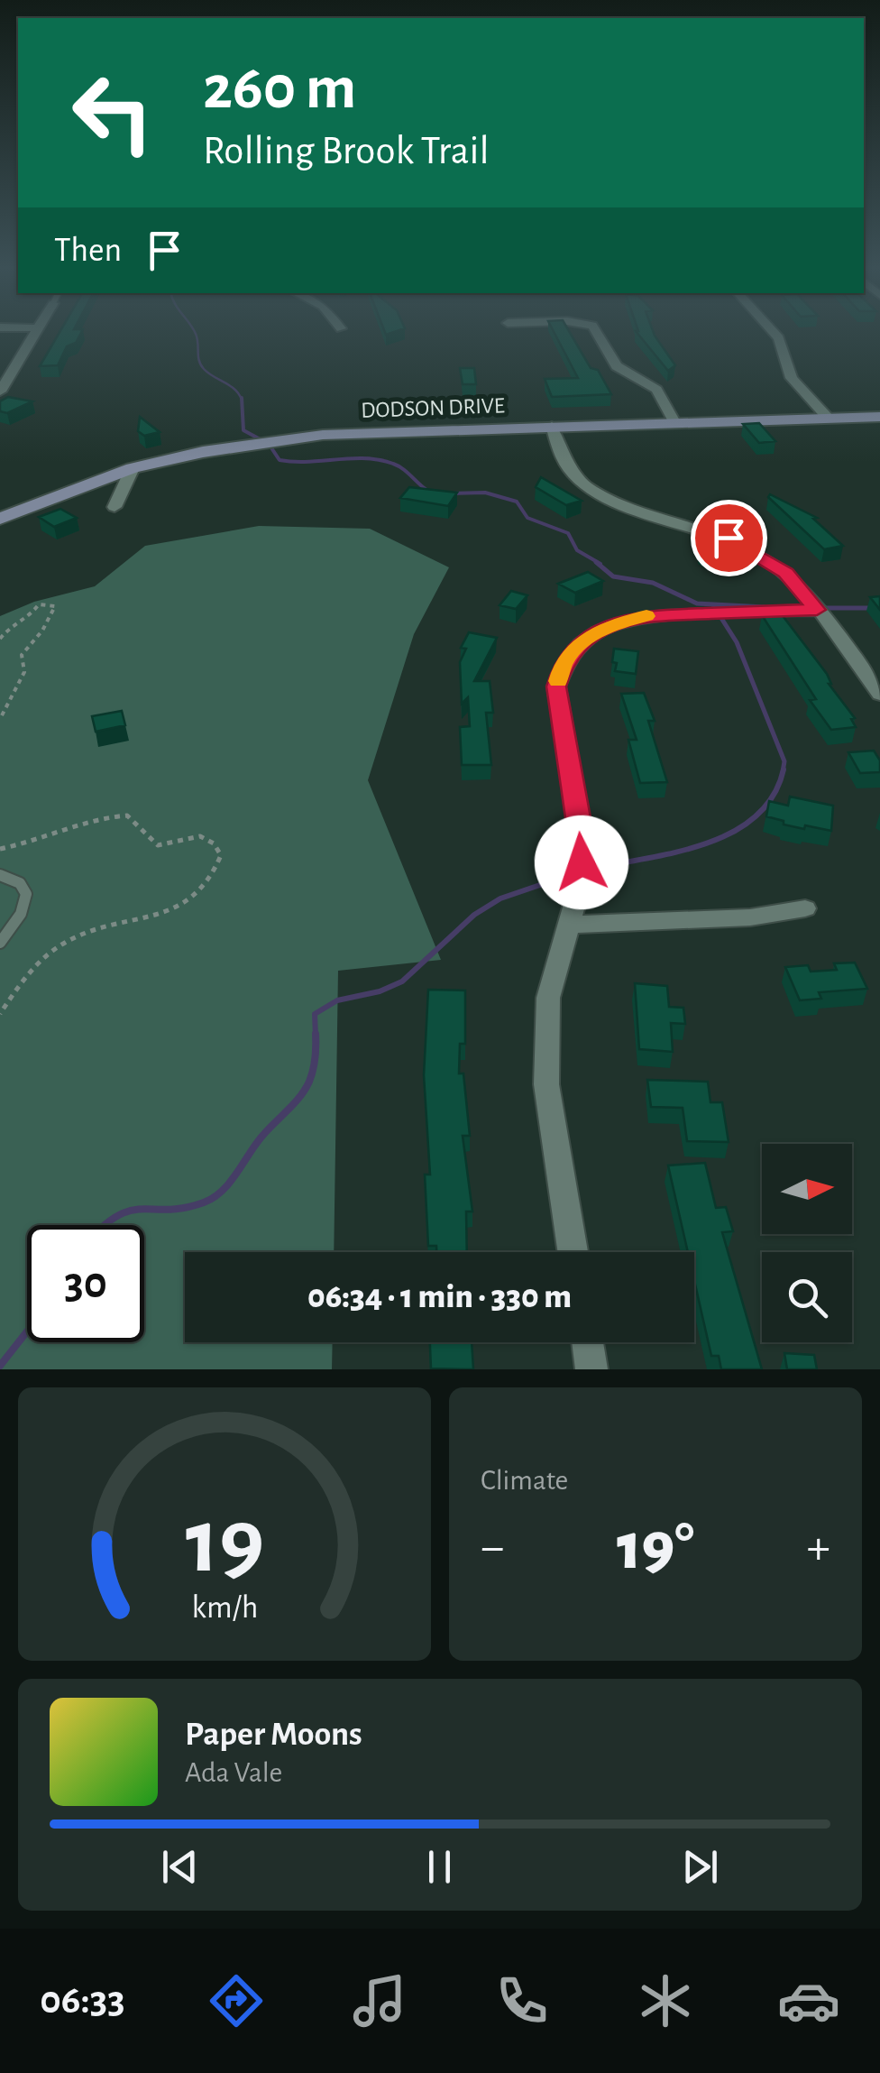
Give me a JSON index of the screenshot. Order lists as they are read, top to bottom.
{
  "streets": {
    "street": ["DODSON DRIVE"]
  },
  "north": "right",
  "page": {
    "turn": ["260 m", "Rolling Brook Trail"],
    "then": "Then",
    "limit": "30",
    "trip": "06:34 · 1 min · 330 m",
    "tile": "Climate",
    "heat": ["−", "19°", "+"],
    "song": ["Paper Moons", "Ada Vale"],
    "tabs": "06:33",
    "gauge": ["19", "km/h"]
  }
}
